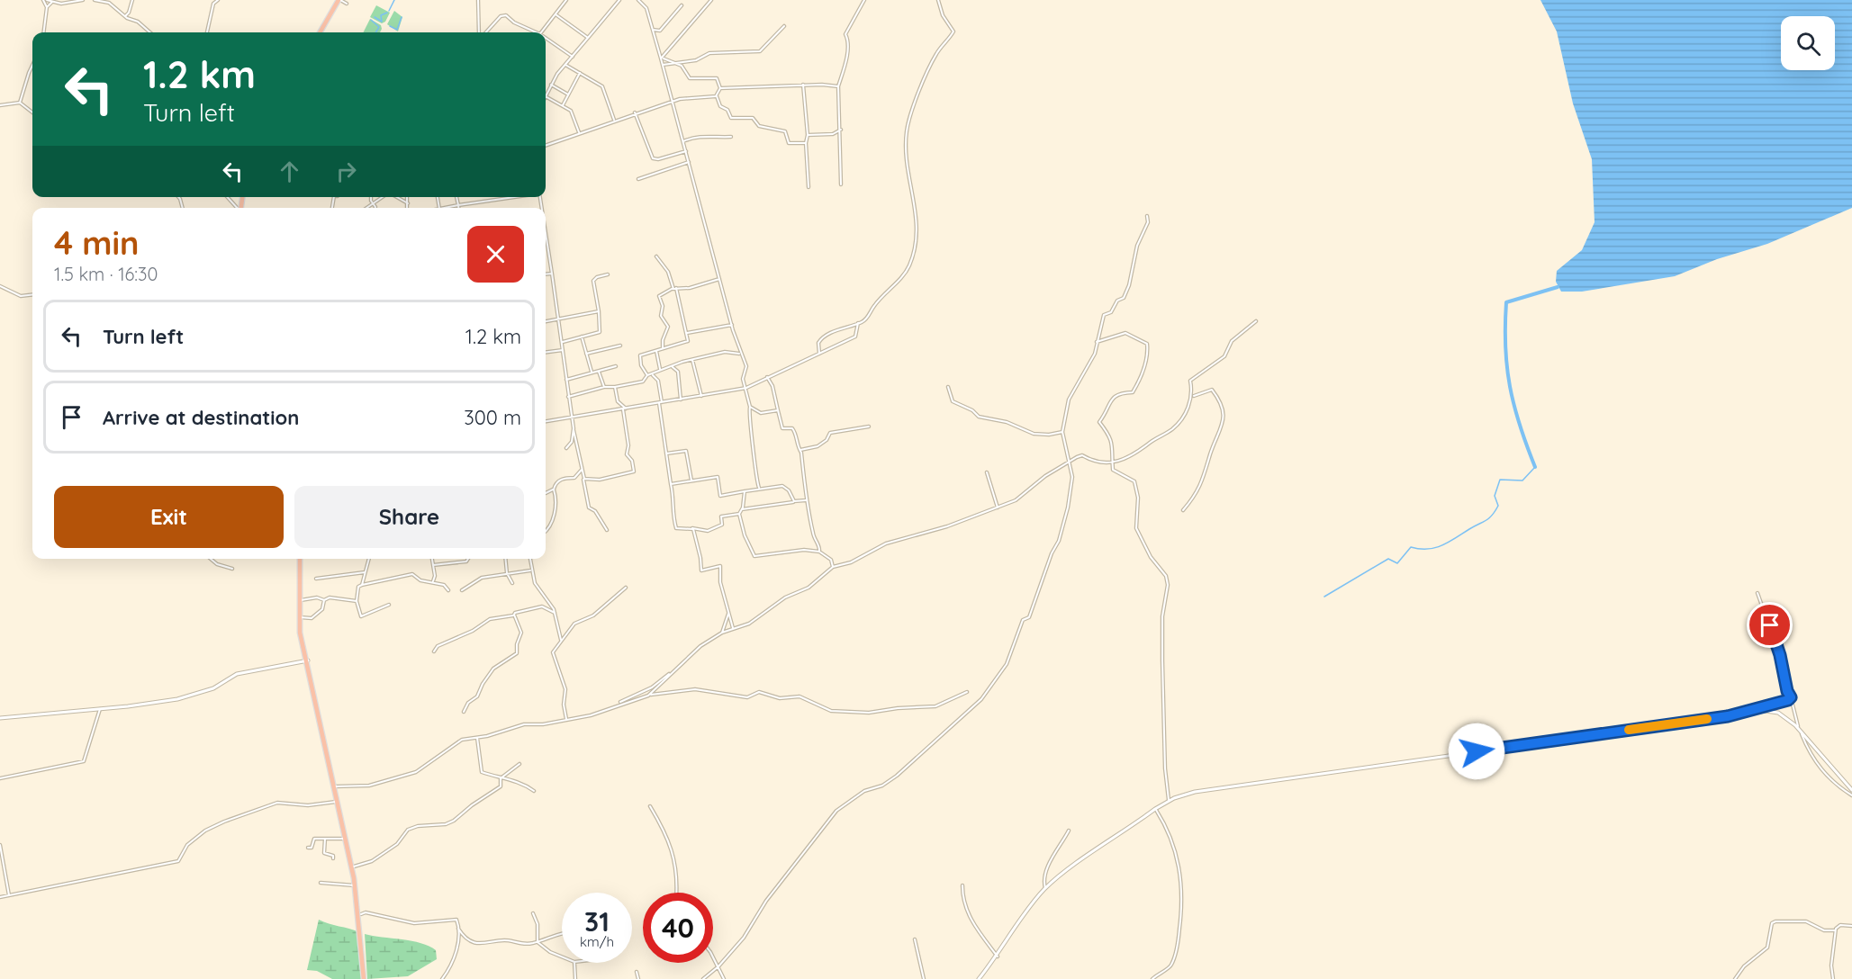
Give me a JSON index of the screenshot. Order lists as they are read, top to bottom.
{
  "page": {
    "turn": ["1.2 km", "Turn left"],
    "heading": ["4 min", "1.5 km · 16:30"],
    "list": [
      {
        "name": "Turn left",
        "value": "1.2 km"
      },
      {
        "name": "Arrive at destination",
        "value": "300 m"
      }
    ],
    "buttons": ["Exit", "Share"],
    "speed": "31 km/h",
    "limit": "40"
  }
}
